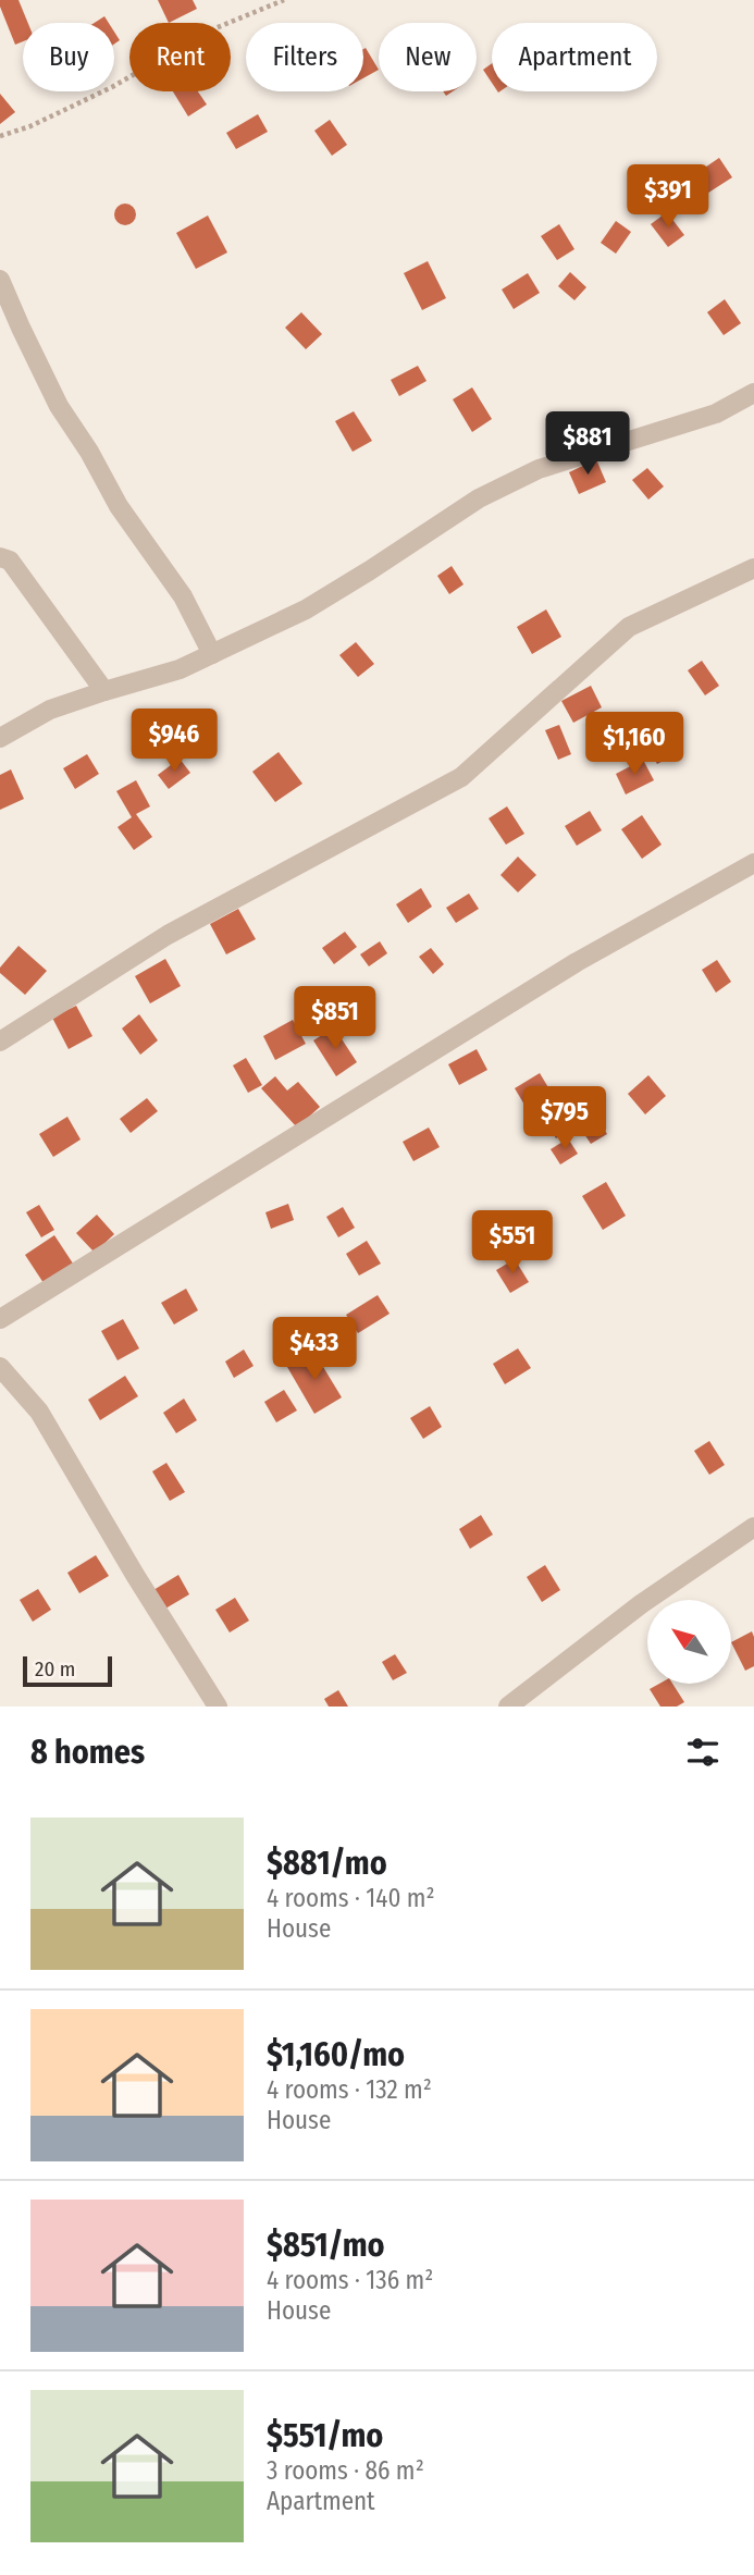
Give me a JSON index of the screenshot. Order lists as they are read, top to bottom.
{
  "scale_bar": "20 m",
  "north": "top left",
  "page": {
    "chip": [
      "Buy",
      "Rent",
      "Filters",
      "New",
      "Apartment"
    ],
    "price": [
      "$391",
      "$881",
      "$946",
      "$1,160",
      "$851",
      "$795",
      "$551",
      "$433"
    ],
    "scale": "20 m",
    "heading": "8 homes",
    "list": [
      {
        "name": "$881/mo",
        "note": "4 rooms · 140 m² · House"
      },
      {
        "name": "$1,160/mo",
        "note": "4 rooms · 132 m² · House"
      },
      {
        "name": "$851/mo",
        "note": "4 rooms · 136 m² · House"
      },
      {
        "name": "$551/mo",
        "note": "3 rooms · 86 m² · Apartment"
      }
    ]
  }
}
